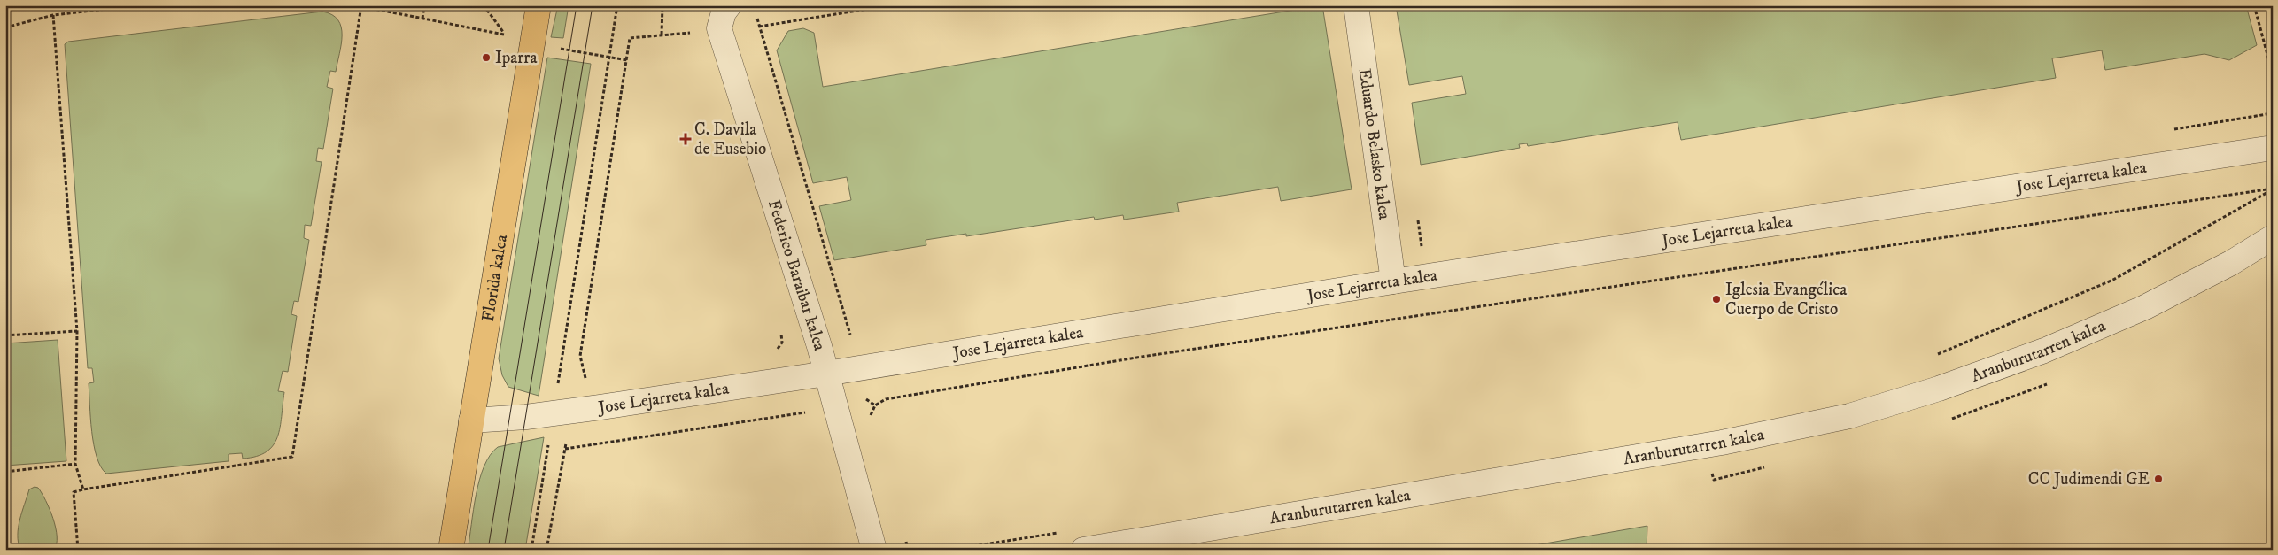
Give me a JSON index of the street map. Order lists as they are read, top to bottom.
{
  "streets": {
    "main road": ["Florida kalea"],
    "street": [
      "Eduardo Belasko kalea",
      "Jose Lejarreta kalea",
      "Federico Baraibar kalea",
      "Aranburutarren kalea"
    ]
  },
  "crossings": [
    ["Eduardo Belasko kalea", "Jose Lejarreta kalea"],
    ["Jose Lejarreta kalea", "Federico Baraibar kalea"],
    ["Jose Lejarreta kalea", "Florida kalea"]
  ],
  "places": {
    "other": ["Iparra", "Iglesia Evangélica Cuerpo de Cristo", "CC Judimendi GE"],
    "health": ["C. Davila de Eusebio"]
  }
}
